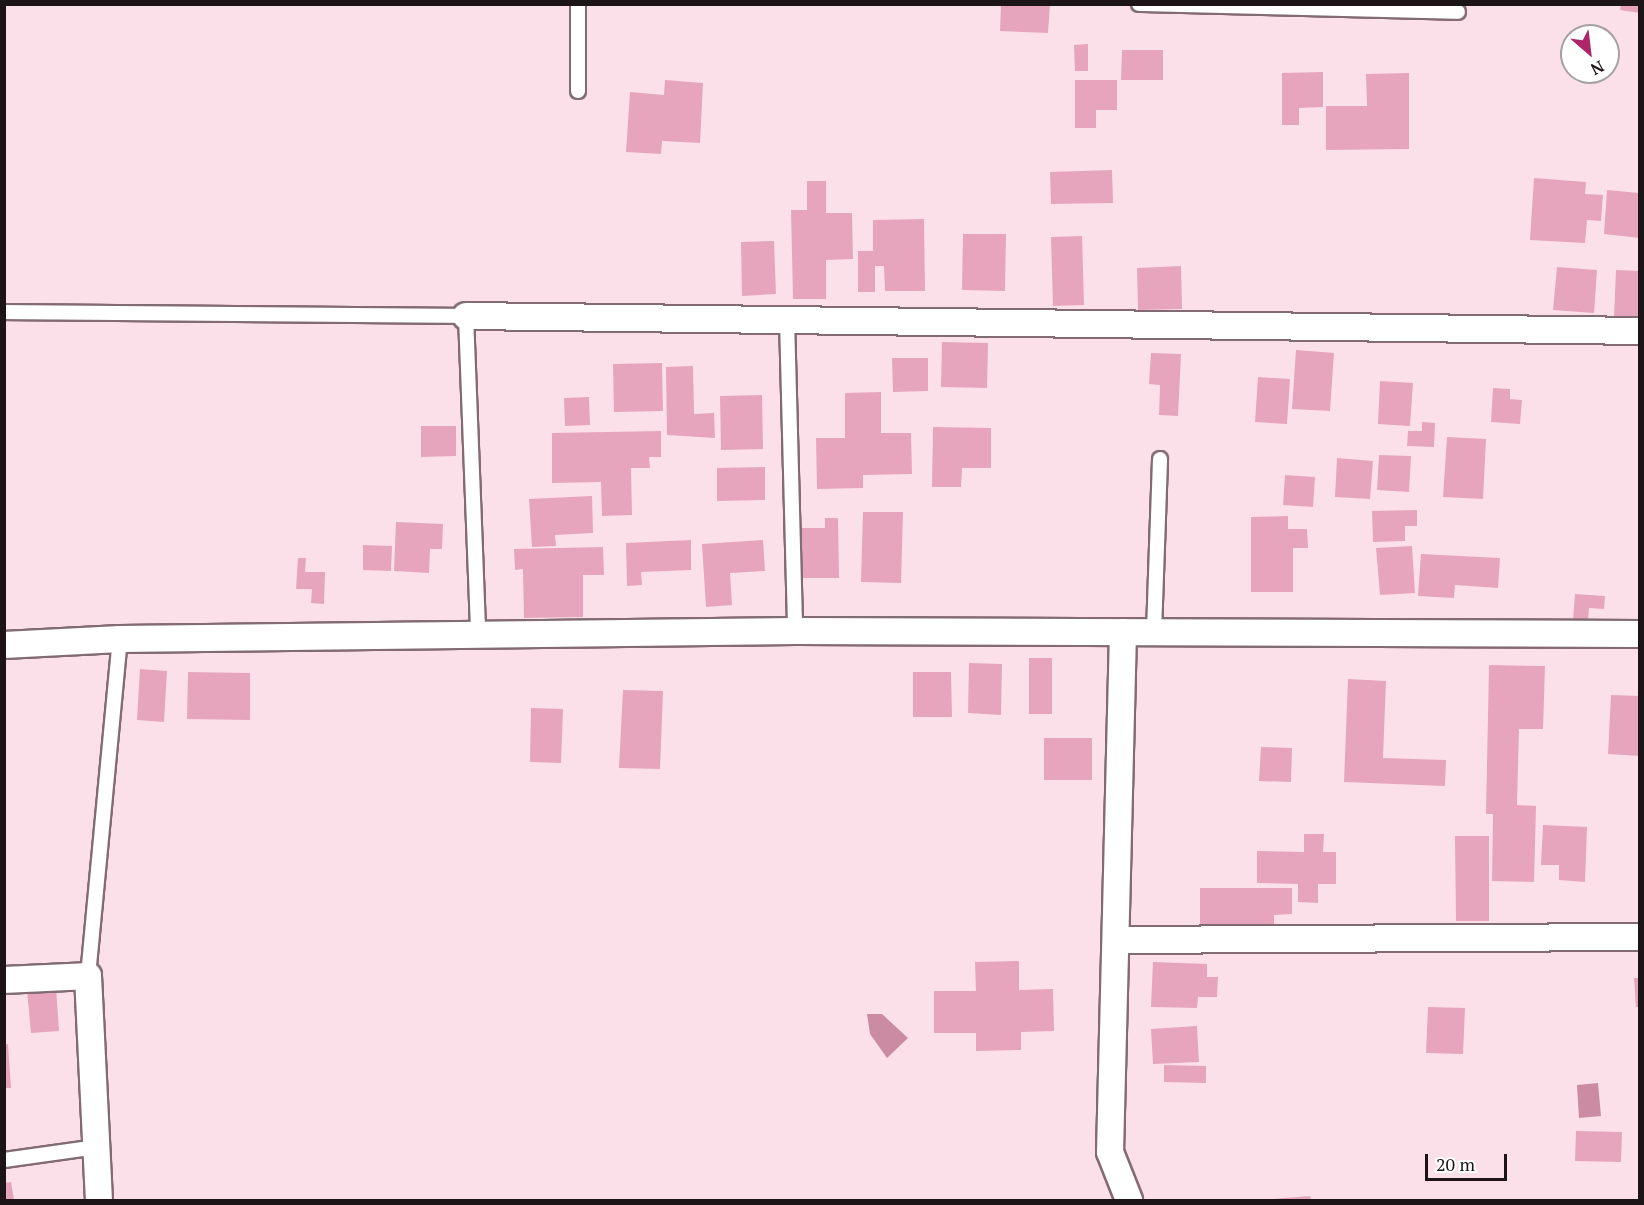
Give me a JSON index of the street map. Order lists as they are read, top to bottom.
{
  "scale_bar": "20 m",
  "north": "bottom right"
}
